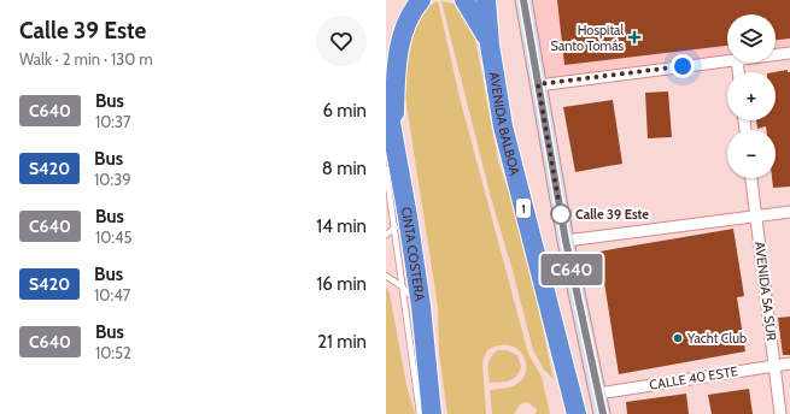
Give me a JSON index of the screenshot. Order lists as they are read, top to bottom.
{
  "streets": {
    "highway": ["AVENIDA BALBOA", "1", "CINTA COSTERA"],
    "street": ["AVENIDA 5A SUR", "CALLE 40 ESTE"]
  },
  "crossings": [
    ["AVENIDA 5A SUR", "CALLE 40 ESTE"]
  ],
  "places": {
    "health": ["Hospital Santo Tomás"],
    "other": ["Calle 39 Este", "Yacht Club"]
  },
  "lines": ["bus line C640"],
  "page": {
    "heading": ["Calle 39 Este", "Walk · 2 min · 130 m"],
    "on_map": "C640",
    "map_buttons": ["+", "−"],
    "list": [
      {
        "mark": "C640",
        "name": "Bus",
        "note": "10:37",
        "value": "6 min"
      },
      {
        "mark": "S420",
        "name": "Bus",
        "note": "10:39",
        "value": "8 min"
      },
      {
        "mark": "C640",
        "name": "Bus",
        "note": "10:45",
        "value": "14 min"
      },
      {
        "mark": "S420",
        "name": "Bus",
        "note": "10:47",
        "value": "16 min"
      },
      {
        "mark": "C640",
        "name": "Bus",
        "note": "10:52",
        "value": "21 min"
      }
    ]
  }
}
